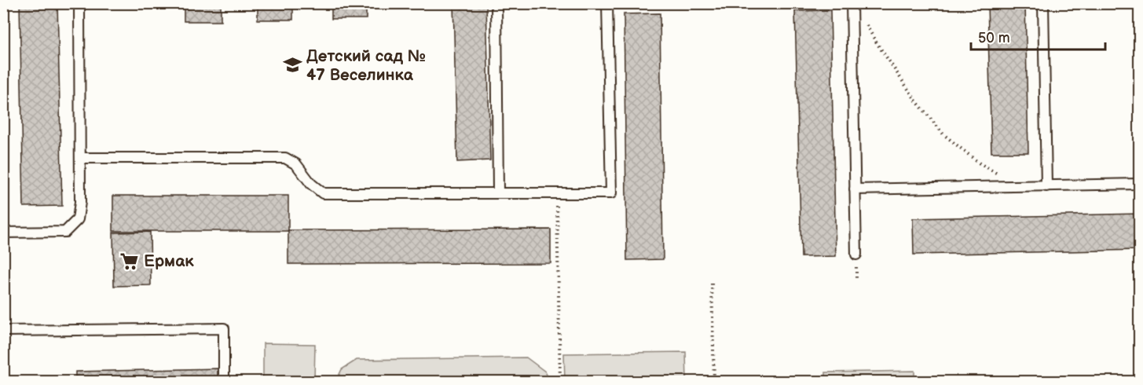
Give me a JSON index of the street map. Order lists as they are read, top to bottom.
{
  "places": {
    "school or university": ["Детский сад № 47 Веселинка"],
    "supermarket": ["Ермак"]
  },
  "scale_bar": "50 m"
}
